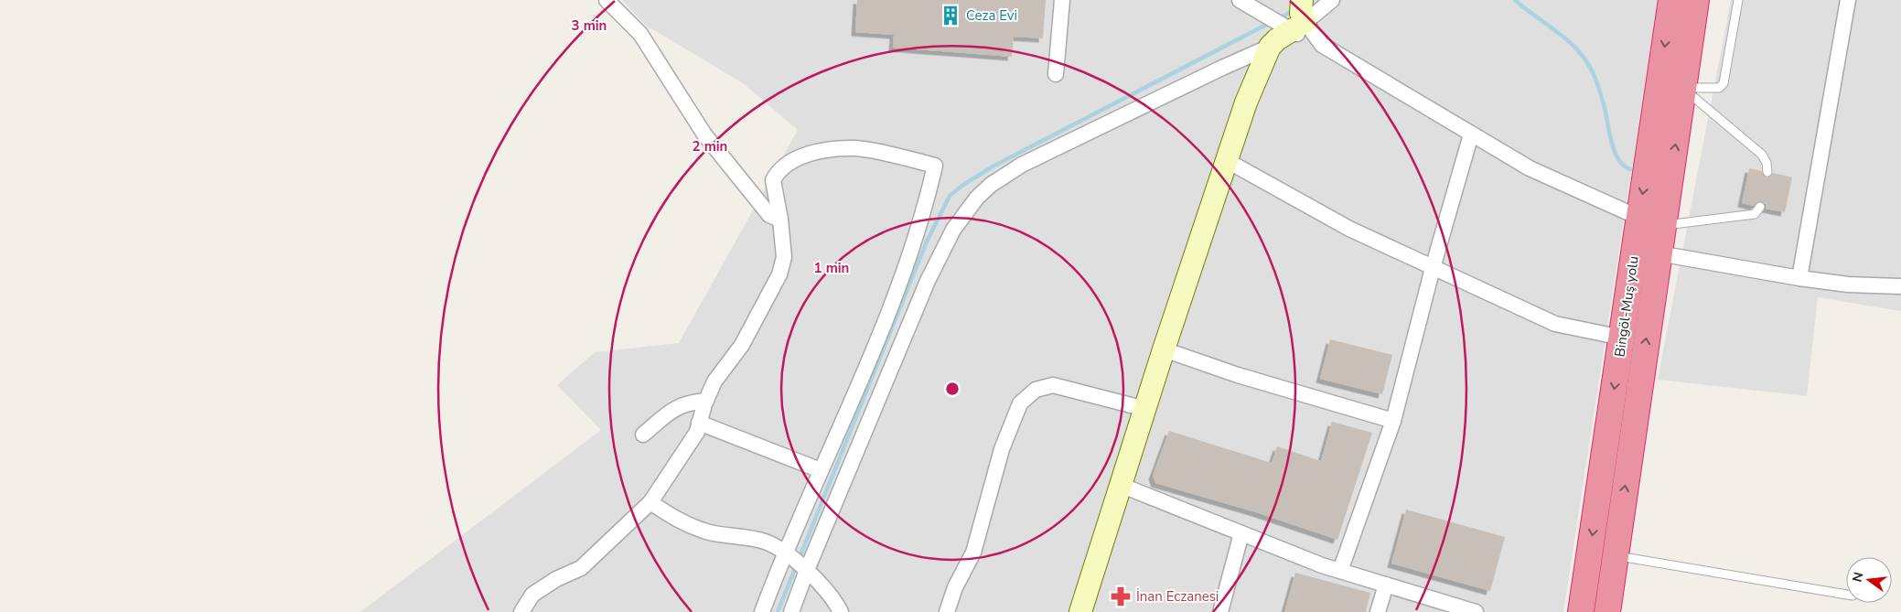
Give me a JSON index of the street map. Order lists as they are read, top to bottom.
{
  "streets": {
    "highway": ["Bingöl-Muş yolu"]
  },
  "places": {
    "building": ["Ceza Evi"],
    "pharmacy": ["İnan Eczanesi"]
  },
  "north": "left",
  "rings": ["3 min", "2 min", "1 min"]
}
